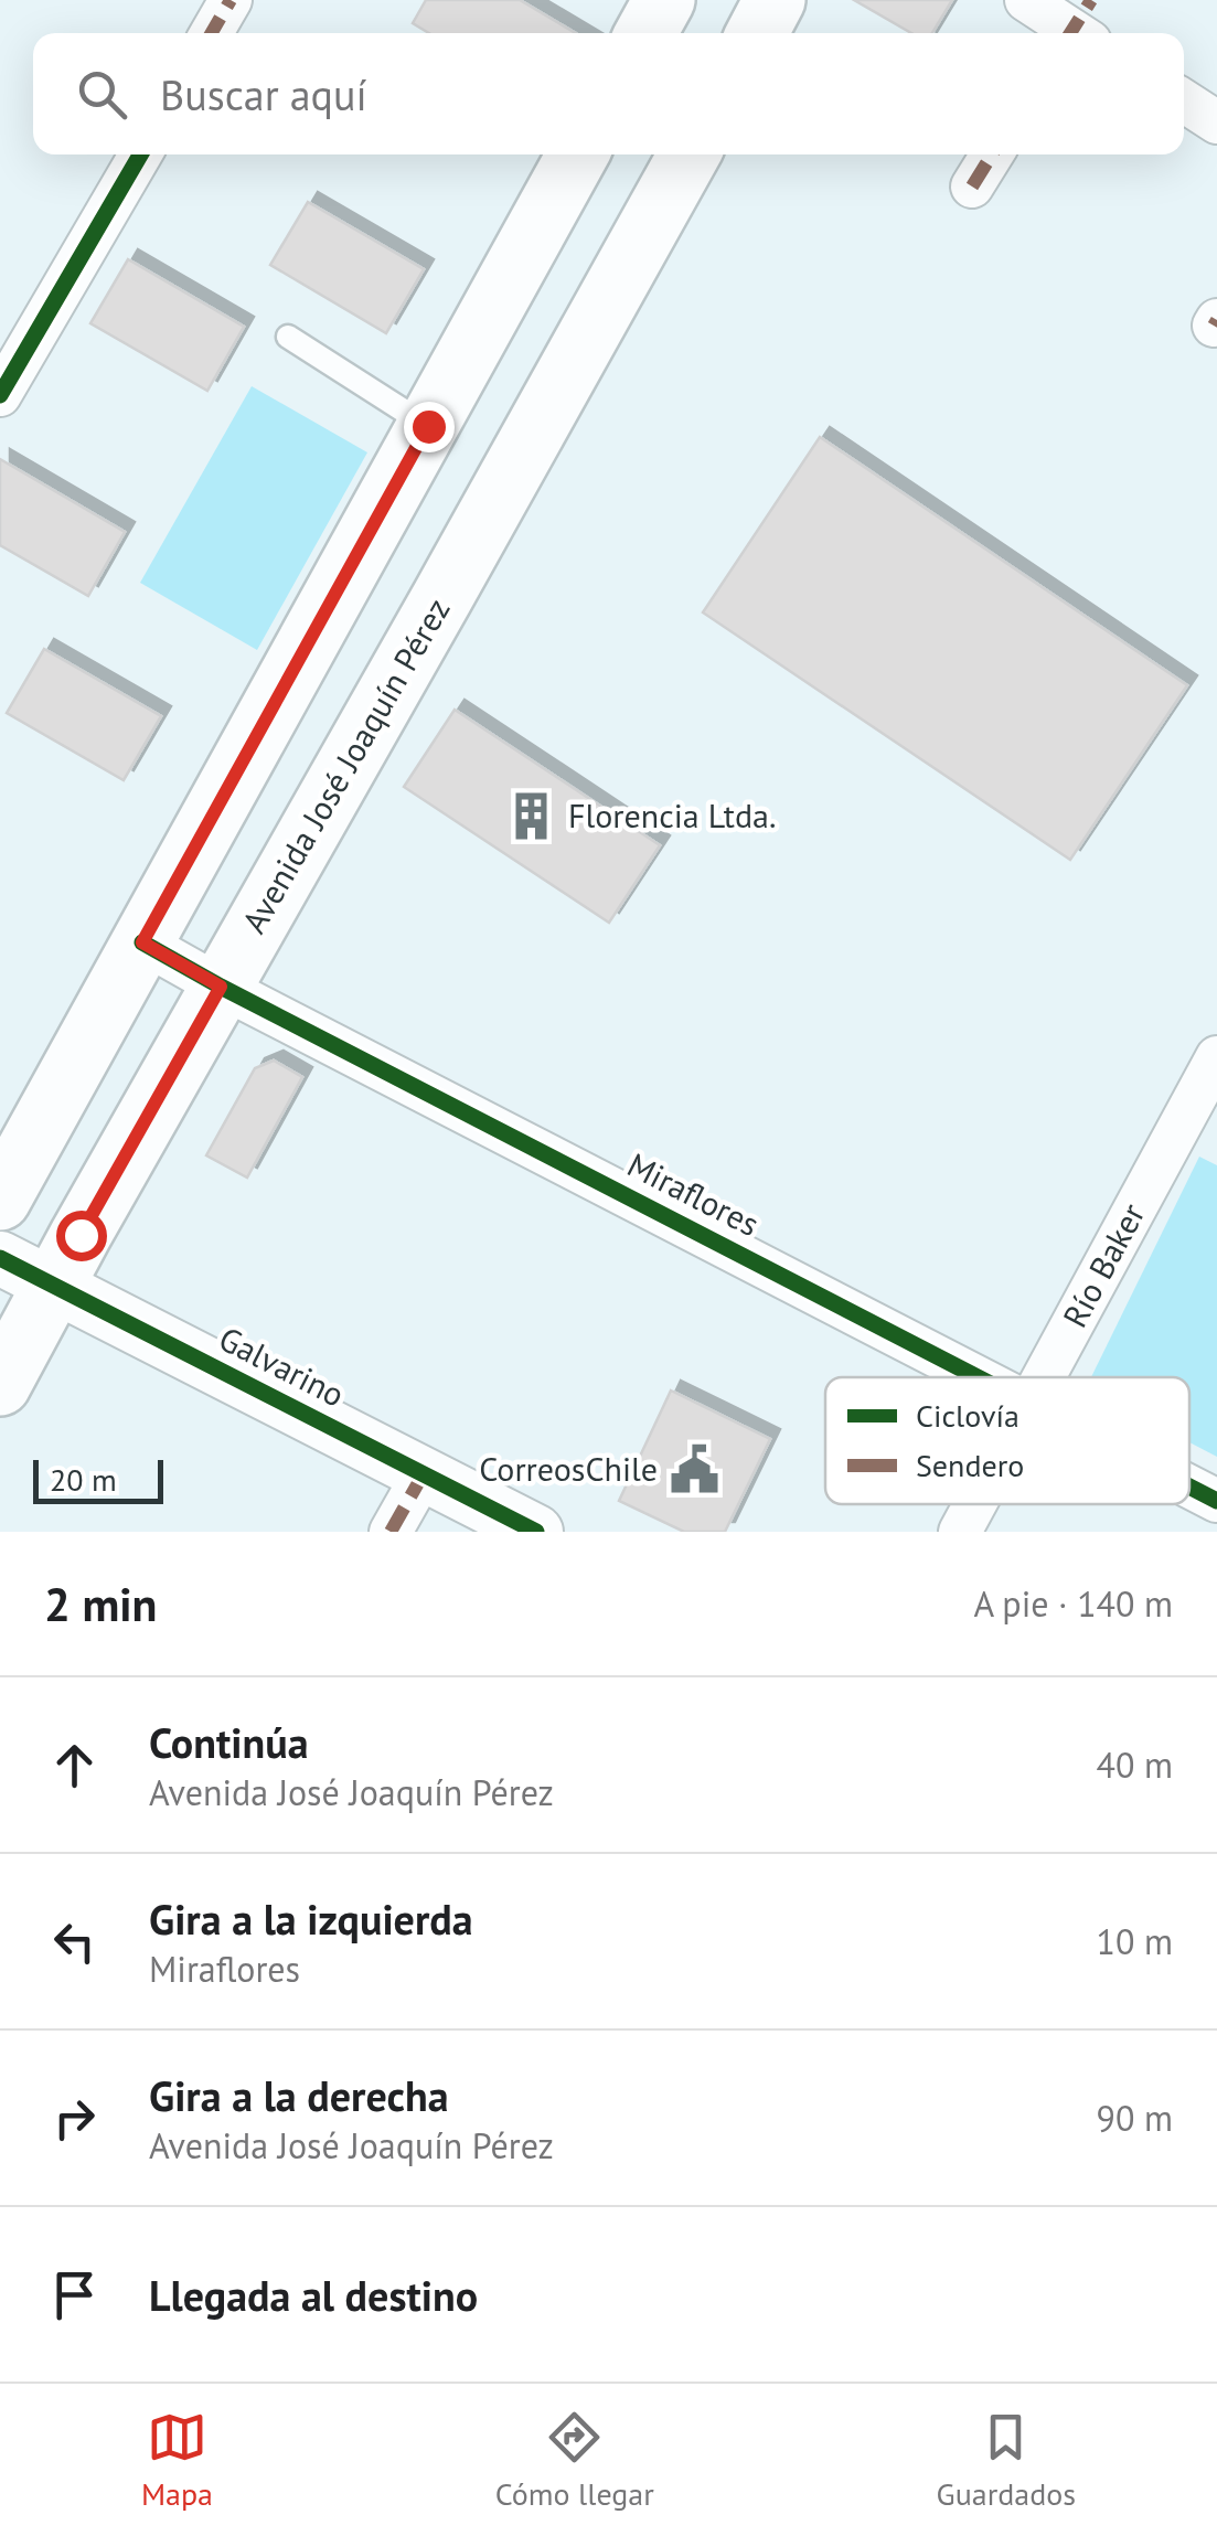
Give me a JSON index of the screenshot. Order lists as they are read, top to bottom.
{
  "streets": {
    "main road": ["Avenida José Joaquín Pérez"],
    "street": ["Miraflores", "Río Baker", "Galvarino"]
  },
  "crossings": [
    ["Avenida José Joaquín Pérez", "Miraflores"],
    ["Avenida José Joaquín Pérez", "Galvarino"]
  ],
  "places": {
    "building": ["Florencia Ltda."],
    "public building": ["CorreosChile"]
  },
  "legend": ["Ciclovía", "Sendero"],
  "scale_bar": "20 m",
  "page": {
    "search": "Buscar aquí",
    "scale": "20 m",
    "heading": ["2 min", "A pie · 140 m"],
    "list": [
      ["Continúa", "Avenida José Joaquín Pérez", "40 m"],
      ["Gira a la izquierda", "Miraflores", "10 m"],
      ["Gira a la derecha", "Avenida José Joaquín Pérez", "90 m"],
      "Llegada al destino"
    ],
    "nav": ["Mapa", "Cómo llegar", "Guardados"]
  }
}
